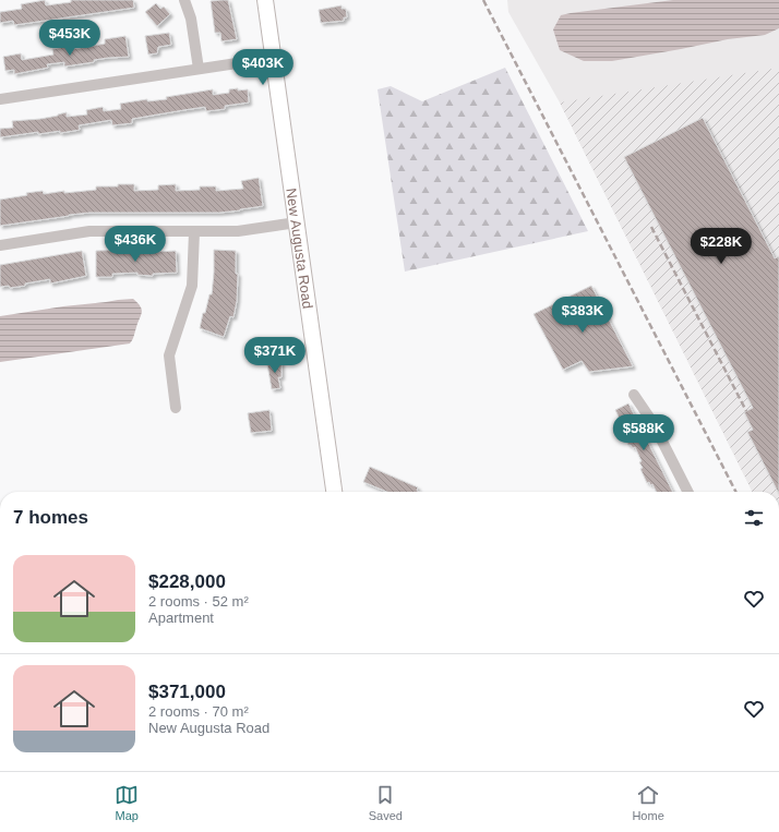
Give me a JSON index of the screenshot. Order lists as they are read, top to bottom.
{
  "streets": {
    "street": ["New Augusta Road"]
  },
  "page": {
    "price": [
      "$453K",
      "$403K",
      "$436K",
      "$228K",
      "$383K",
      "$371K",
      "$588K"
    ],
    "heading": "7 homes",
    "list": [
      {
        "name": "$228,000",
        "note": "2 rooms · 52 m² · Apartment"
      },
      {
        "name": "$371,000",
        "note": "2 rooms · 70 m² · New Augusta Road"
      }
    ],
    "tabs": ["Map", "Saved", "Home"]
  }
}
